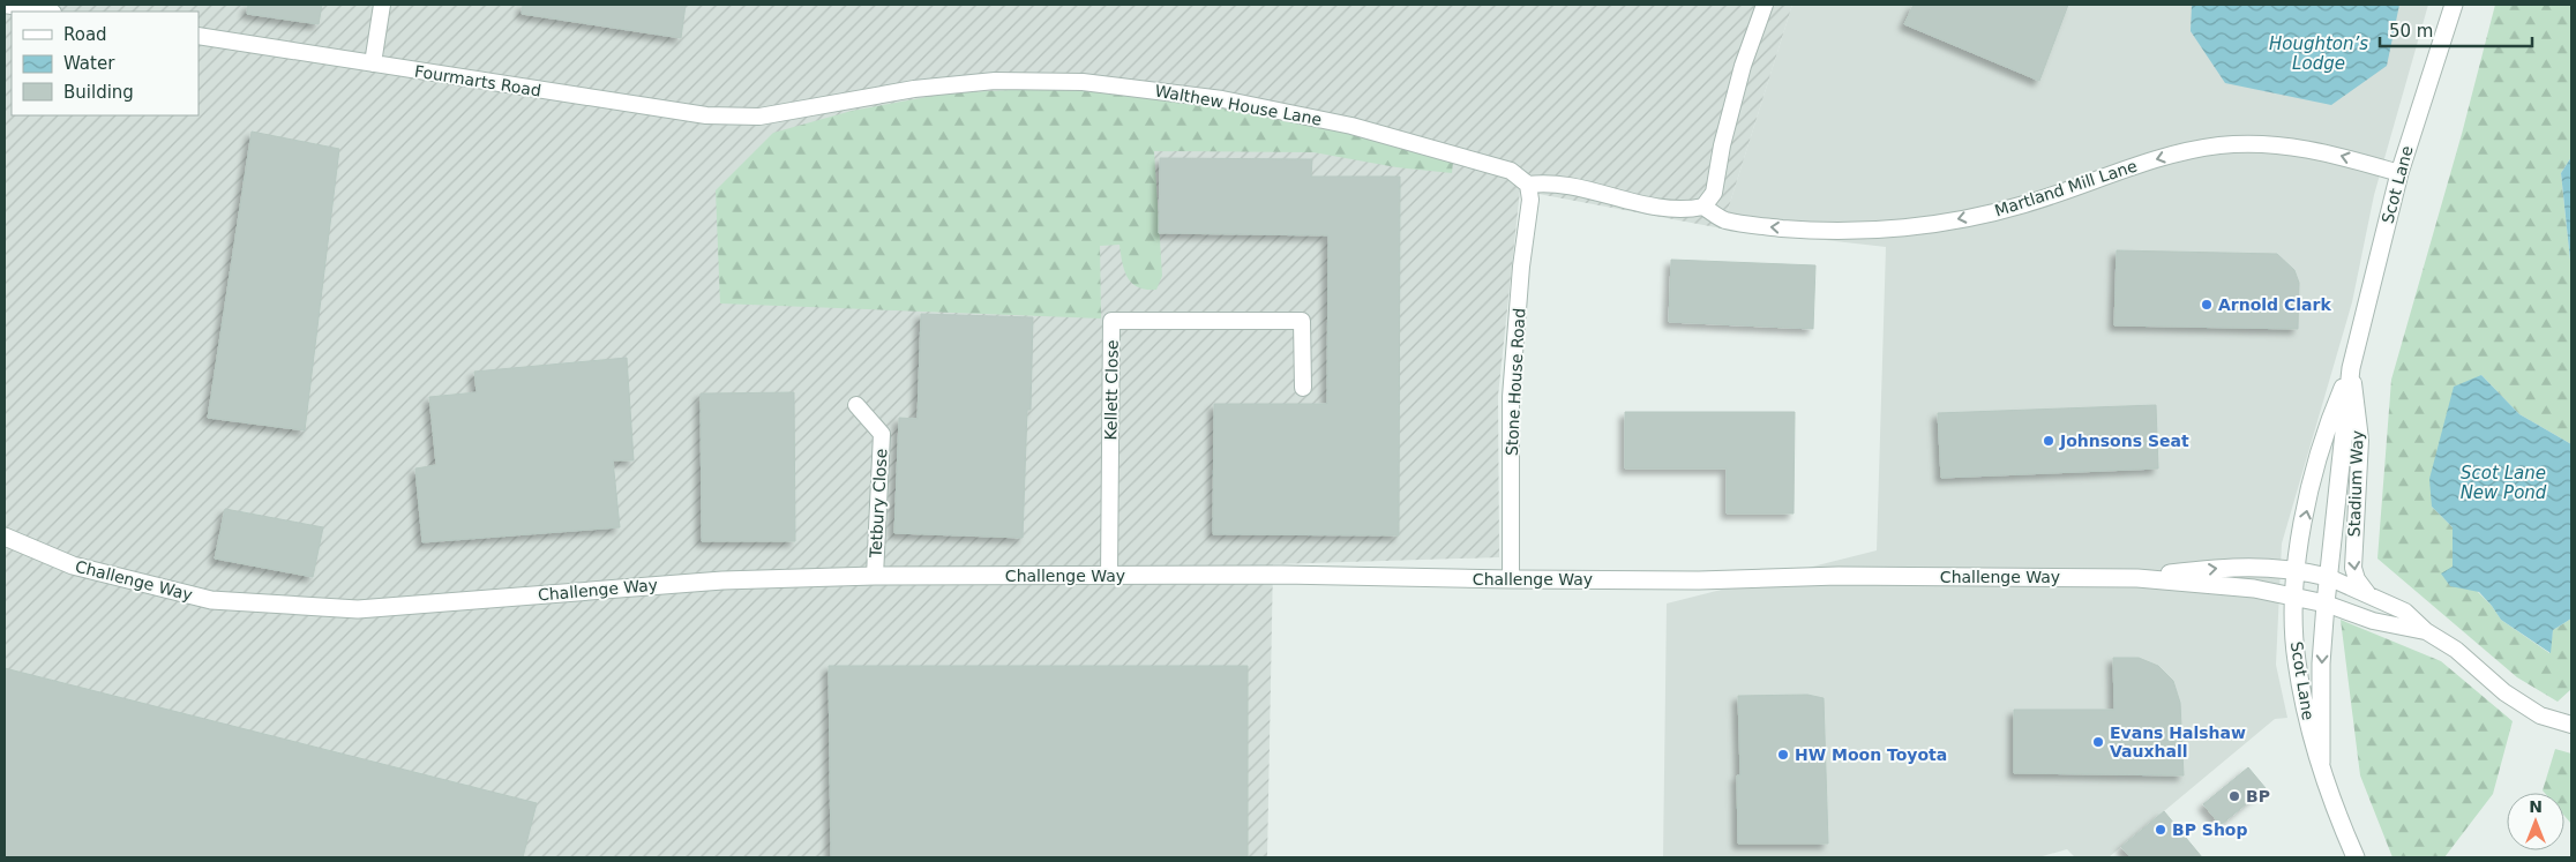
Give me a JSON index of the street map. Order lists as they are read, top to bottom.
{
  "streets": {
    "street": [
      "Fourmarts Road",
      "Walthew House Lane",
      "Scot Lane",
      "Martland Mill Lane",
      "Stone House Road",
      "Kellett Close",
      "Stadium Way",
      "Tetbury Close",
      "Challenge Way"
    ]
  },
  "crossings": [
    ["Fourmarts Road", "Walthew House Lane"],
    ["Walthew House Lane", "Stone House Road"],
    ["Scot Lane", "Martland Mill Lane"],
    ["Scot Lane", "Stadium Way"],
    ["Scot Lane", "Challenge Way"],
    ["Stone House Road", "Challenge Way"],
    ["Kellett Close", "Challenge Way"],
    ["Tetbury Close", "Challenge Way"]
  ],
  "one_way": ["Martland Mill Lane", "Stadium Way"],
  "water": ["Houghton’s Lodge", "Scot Lane New Pond"],
  "places": [
    "Arnold Clark",
    "Johnsons Seat",
    "Evans Halshaw Vauxhall",
    "HW Moon Toyota",
    "BP",
    "BP Shop"
  ],
  "legend": ["Road", "Water", "Building"],
  "scale_bar": "50 m",
  "north": "top"
}
